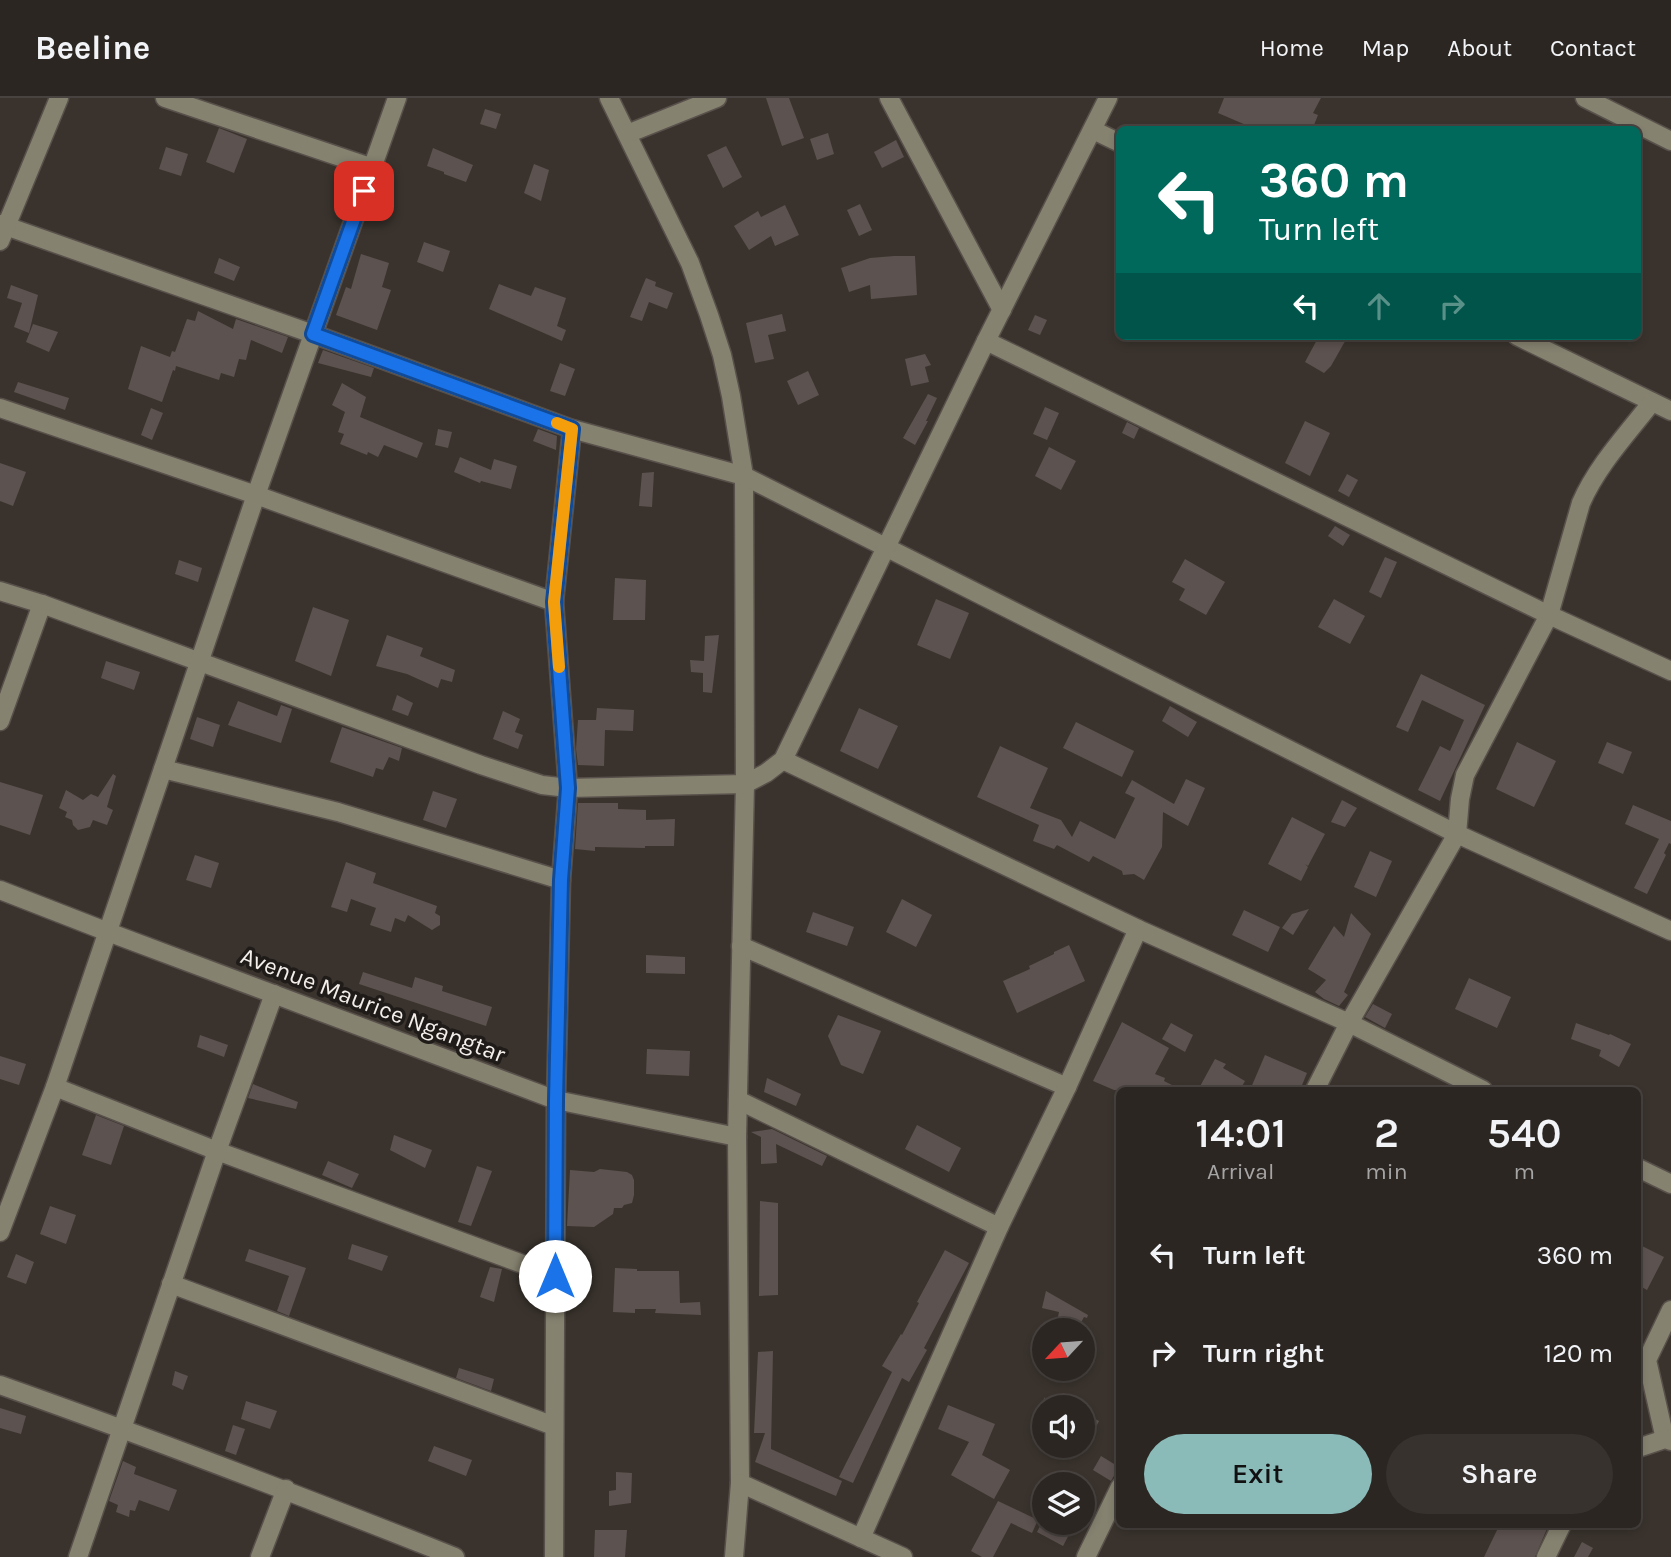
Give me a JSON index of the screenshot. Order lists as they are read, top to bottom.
{
  "streets": {
    "street": ["Avenue Maurice Ngangtar"]
  },
  "north": "bottom left",
  "page": {
    "header": "Beeline",
    "nav": [
      "Home",
      "Map",
      "About",
      "Contact"
    ],
    "turn": ["360 m", "Turn left"],
    "eta": [
      "14:01",
      "Arrival",
      "2",
      "min",
      "540",
      "m"
    ],
    "list": [
      {
        "name": "Turn left",
        "value": "360 m"
      },
      {
        "name": "Turn right",
        "value": "120 m"
      }
    ],
    "buttons": ["Exit", "Share"]
  }
}
